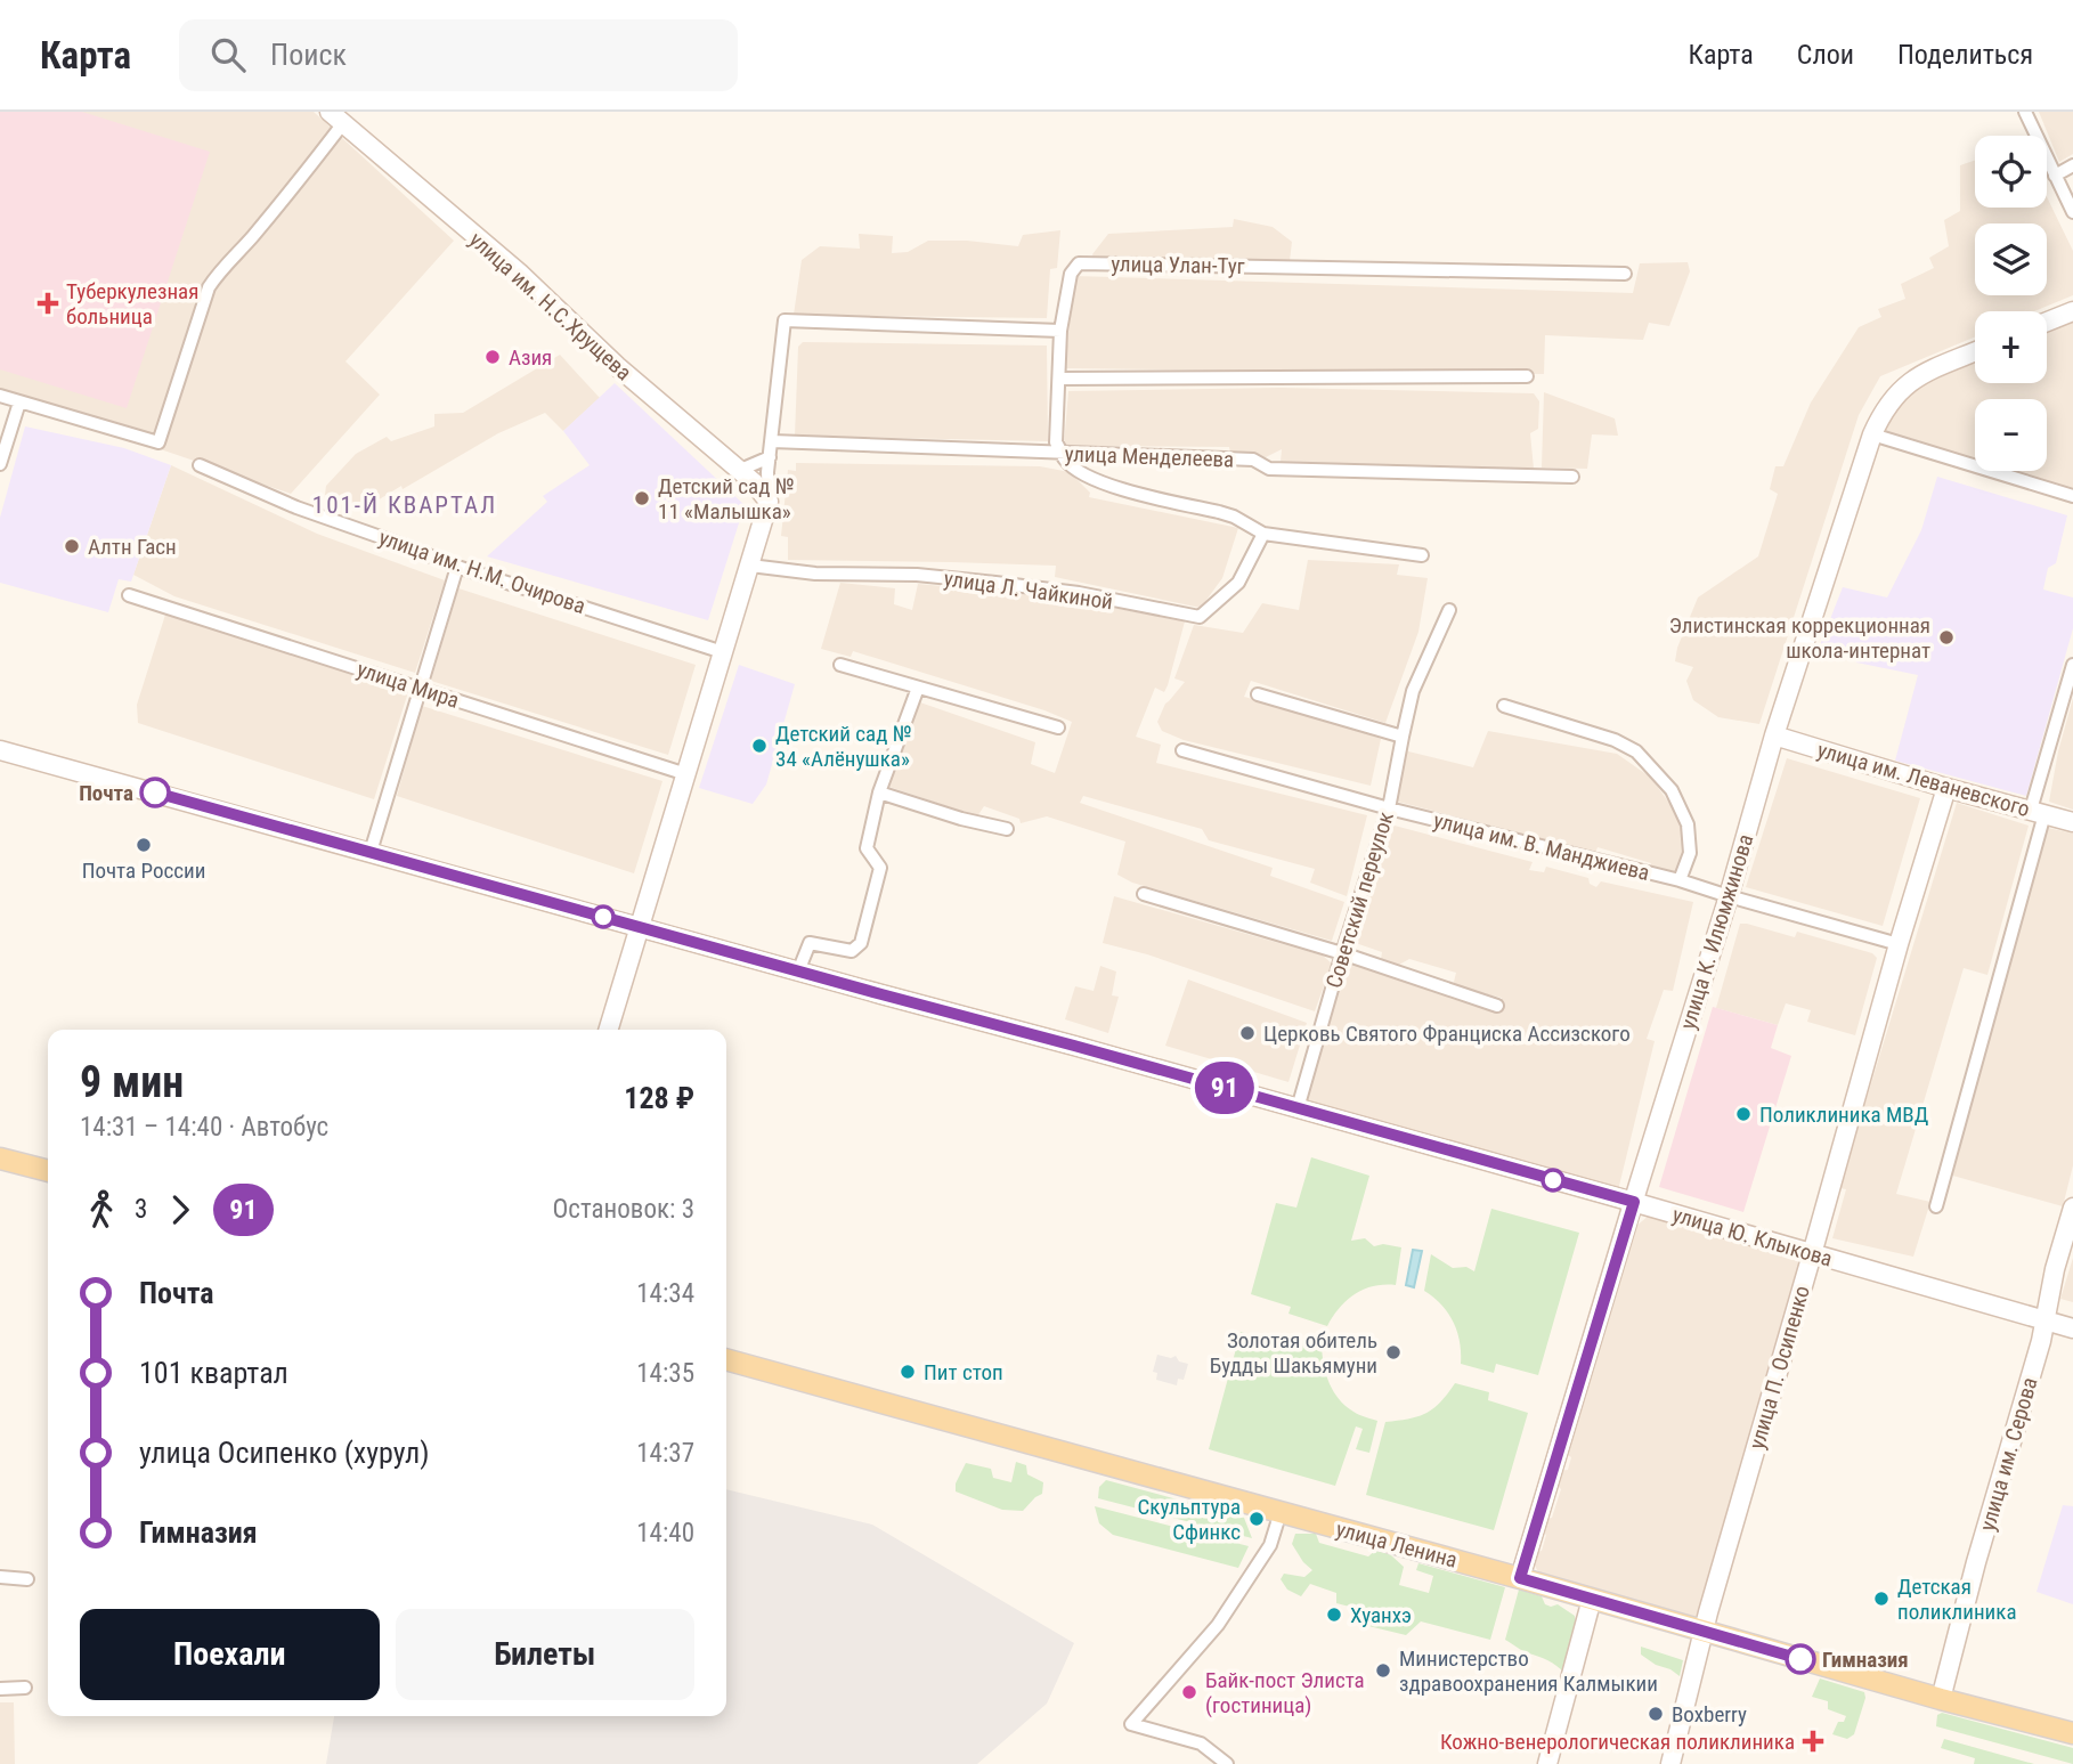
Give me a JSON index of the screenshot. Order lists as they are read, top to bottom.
{
  "streets": {
    "main road": [
      "улица им. Н.С.Хрущева",
      "улица им. Леваневского",
      "улица К. Илюмжинова",
      "улица Ю. Клыкова",
      "улица П. Осипенко",
      "улица им. Серова",
      "улица Ленина"
    ],
    "street": [
      "улица Улан-Туг",
      "улица Менделеева",
      "улица им. Н.М. Очирова",
      "улица Л. Чайкиной",
      "улица Мира",
      "улица им. В. Манджиева",
      "Советский переулок"
    ]
  },
  "crossings": [
    ["улица им. Леваневского", "улица К. Илюмжинова"],
    ["улица им. Леваневского", "улица П. Осипенко"],
    ["улица им. В. Манджиева", "Советский переулок"],
    ["улица им. В. Манджиева", "улица К. Илюмжинова"],
    ["улица им. В. Манджиева", "улица П. Осипенко"],
    ["Советский переулок", "улица Ю. Клыкова"],
    ["улица К. Илюмжинова", "улица Ю. Клыкова"],
    ["улица К. Илюмжинова", "улица Ленина"],
    ["улица Ю. Клыкова", "улица П. Осипенко"],
    ["улица Ю. Клыкова", "улица им. Серова"],
    ["улица П. Осипенко", "улица Ленина"],
    ["улица им. Серова", "улица Ленина"]
  ],
  "districts": ["101-Й КВАРТАЛ"],
  "places": {
    "health": ["Туберкулезная больница", "Кожно-венерологическая поликлиника"],
    "other": [
      "Азия",
      "Детский сад № 11 «Малышка»",
      "Алтн Гасн",
      "Элистинская коррекционная школа-интернат",
      "Детский сад № 34 «Алёнушка»",
      "Почта",
      "Почта России",
      "Церковь Святого Франциска Ассизского",
      "Поликлиника МВД",
      "Золотая обитель Будды Шакьямуни",
      "Пит стоп",
      "Скульптура Сфинкс",
      "Детская поликлиника",
      "Хуанхэ",
      "Гимназия",
      "Министерство здравоохранения Калмыкии",
      "Байк-пост Элиста (гостиница)",
      "Boxberry"
    ]
  },
  "lines": ["bus line 91"],
  "page": {
    "header": "Карта",
    "search": "Поиск",
    "nav": ["Карта", "Слои", "Поделиться"],
    "on_map": "91",
    "map_buttons": ["+", "−"],
    "heading": ["9 мин", "14:31 – 14:40 · Автобус", "128 ₽"],
    "legs": ["3", "91", "Остановок: 3"],
    "list": [
      {
        "name": "Почта",
        "value": "14:34"
      },
      {
        "name": "101 квартал",
        "value": "14:35"
      },
      {
        "name": "улица Осипенко (хурул)",
        "value": "14:37"
      },
      {
        "name": "Гимназия",
        "value": "14:40"
      }
    ],
    "buttons": ["Поехали", "Билеты"]
  }
}
